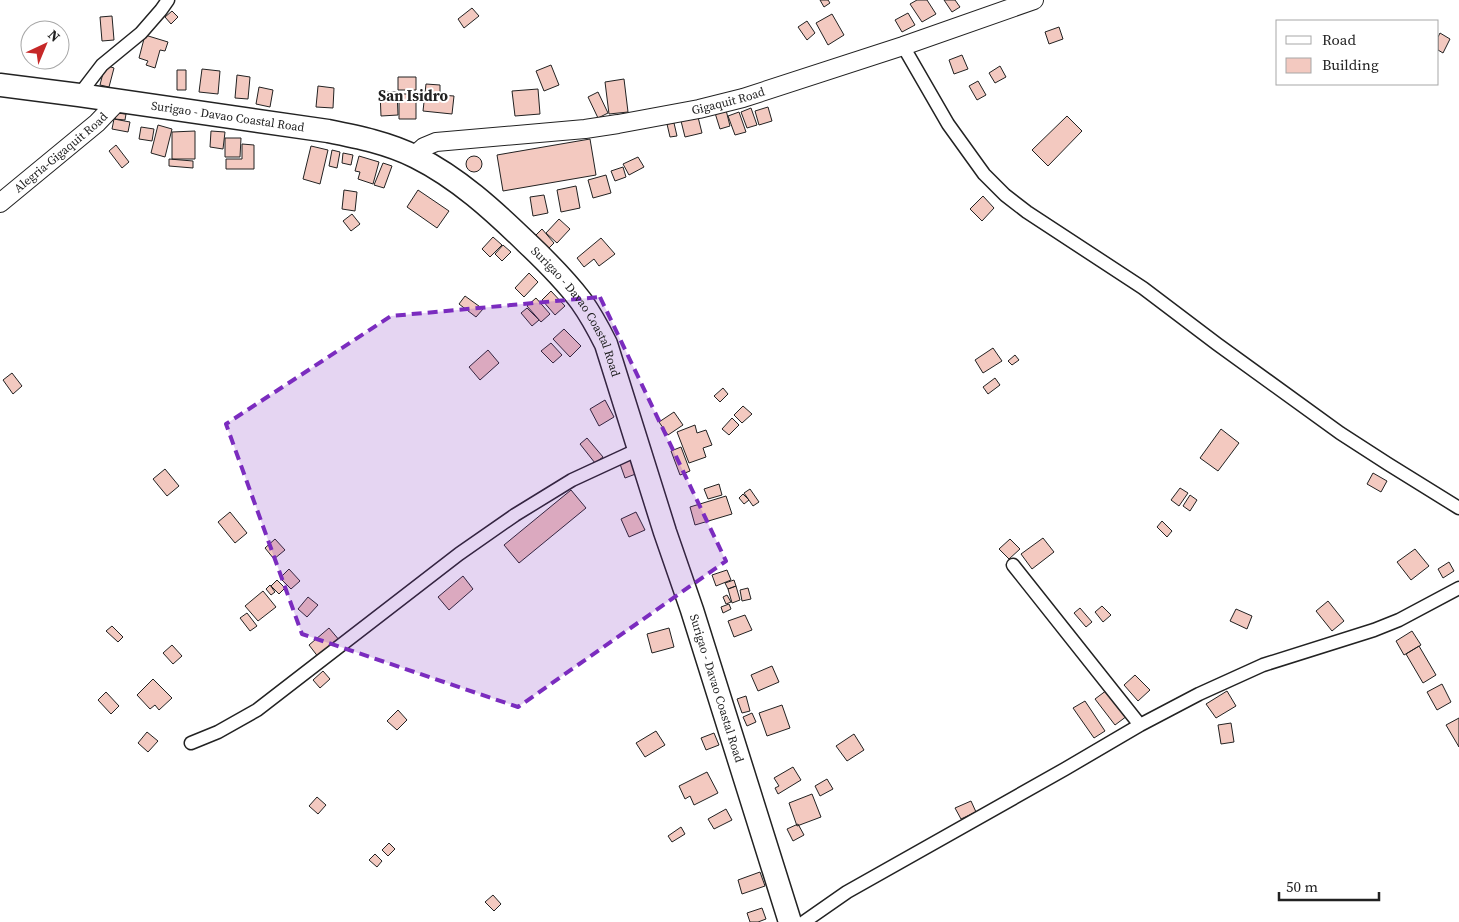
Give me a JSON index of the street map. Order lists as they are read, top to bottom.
{
  "streets": {
    "highway": ["Surigao - Davao Coastal Road"],
    "main road": ["Gigaquit Road", "Alegria-Gigaquit Road"]
  },
  "crossings": [
    ["Gigaquit Road", "Surigao - Davao Coastal Road"],
    ["Surigao - Davao Coastal Road", "Alegria-Gigaquit Road"]
  ],
  "districts": ["San Isidro"],
  "legend": ["Road", "Building"],
  "scale_bar": "50 m",
  "north": "top right"
}
